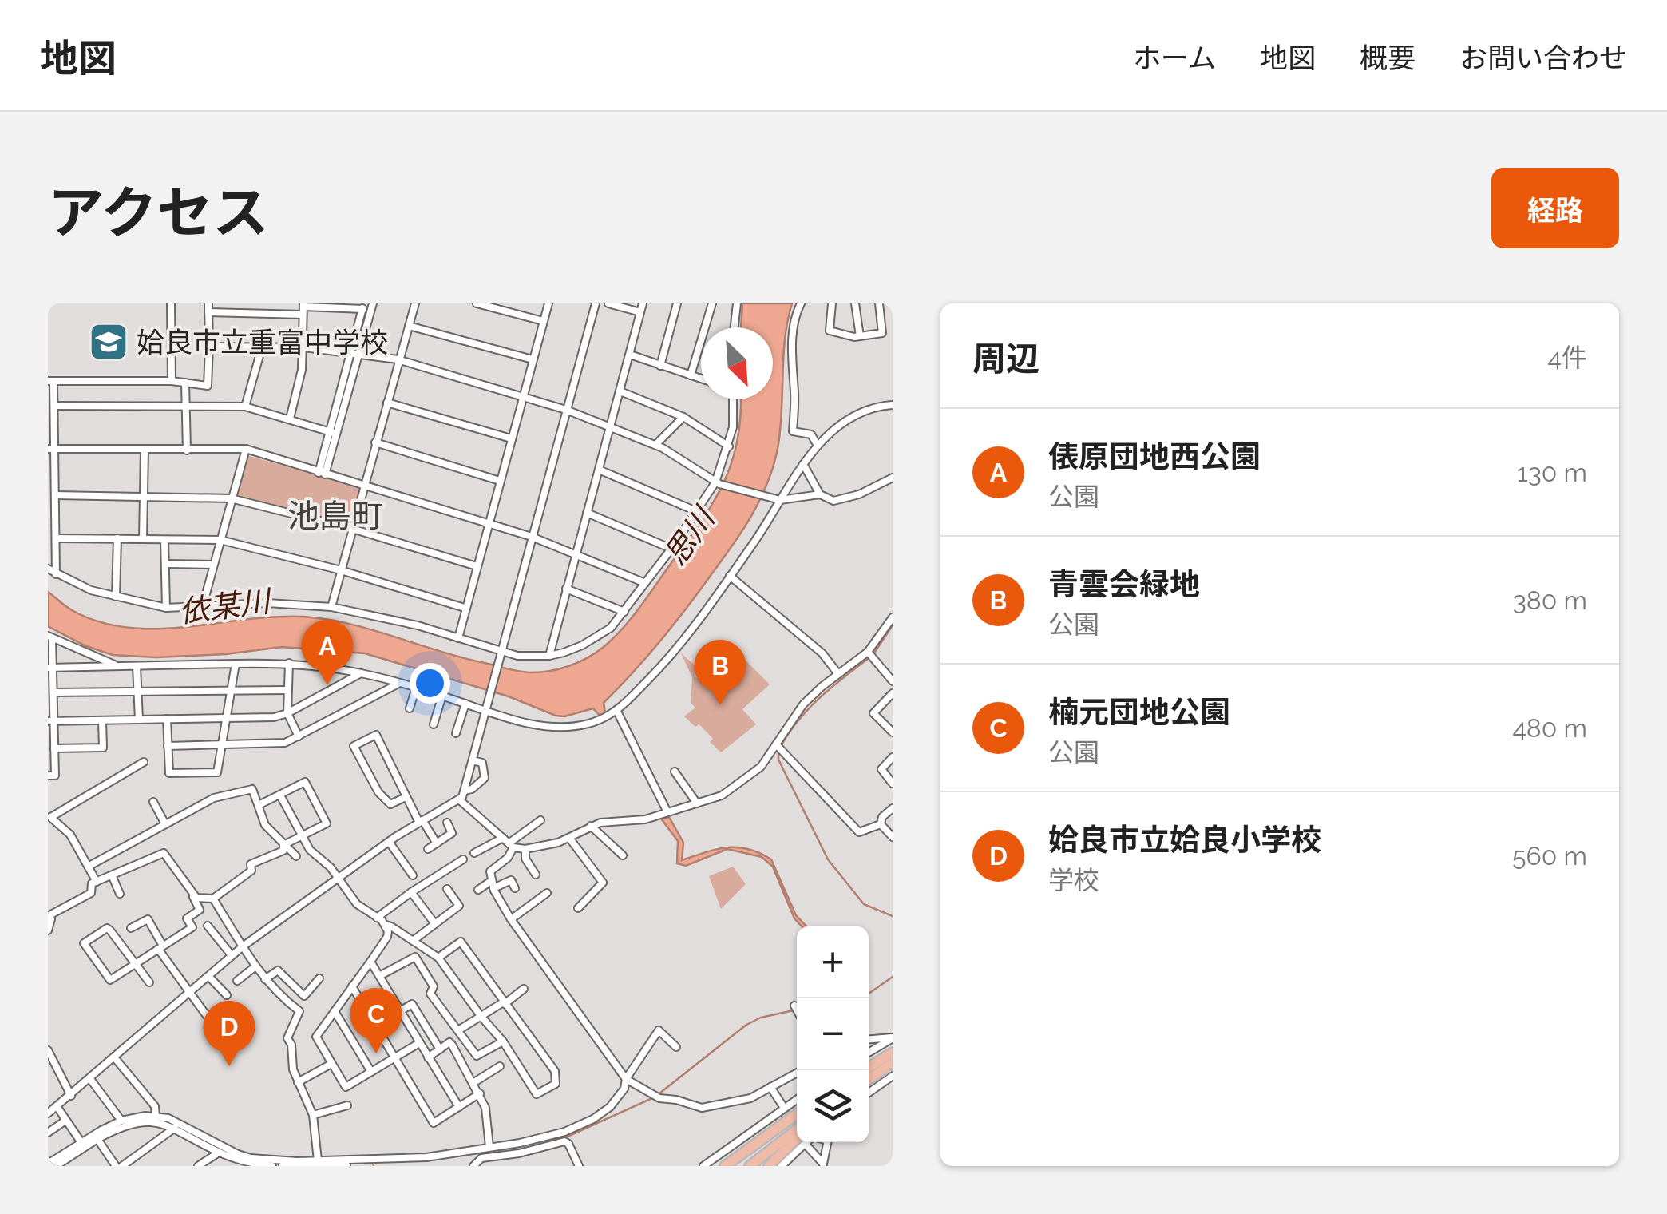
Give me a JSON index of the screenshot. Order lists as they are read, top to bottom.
{
  "districts": ["池島町"],
  "water": ["思川", "依某川"],
  "places": {
    "school or university": ["姶良市立重富中学校"]
  },
  "north": "bottom right",
  "page": {
    "header": "地図",
    "nav": [
      "ホーム",
      "地図",
      "概要",
      "お問い合わせ"
    ],
    "title": "アクセス",
    "buttons": "経路",
    "heading": ["周辺", "4件"],
    "list": [
      {
        "mark": "A",
        "name": "俵原団地西公園",
        "note": "公園",
        "value": "130 m"
      },
      {
        "mark": "B",
        "name": "青雲会緑地",
        "note": "公園",
        "value": "380 m"
      },
      {
        "mark": "C",
        "name": "楠元団地公園",
        "note": "公園",
        "value": "480 m"
      },
      {
        "mark": "D",
        "name": "姶良市立姶良小学校",
        "note": "学校",
        "value": "560 m"
      }
    ],
    "pins": [
      "A",
      "B",
      "C",
      "D"
    ],
    "map_buttons": ["+", "−"]
  }
}
